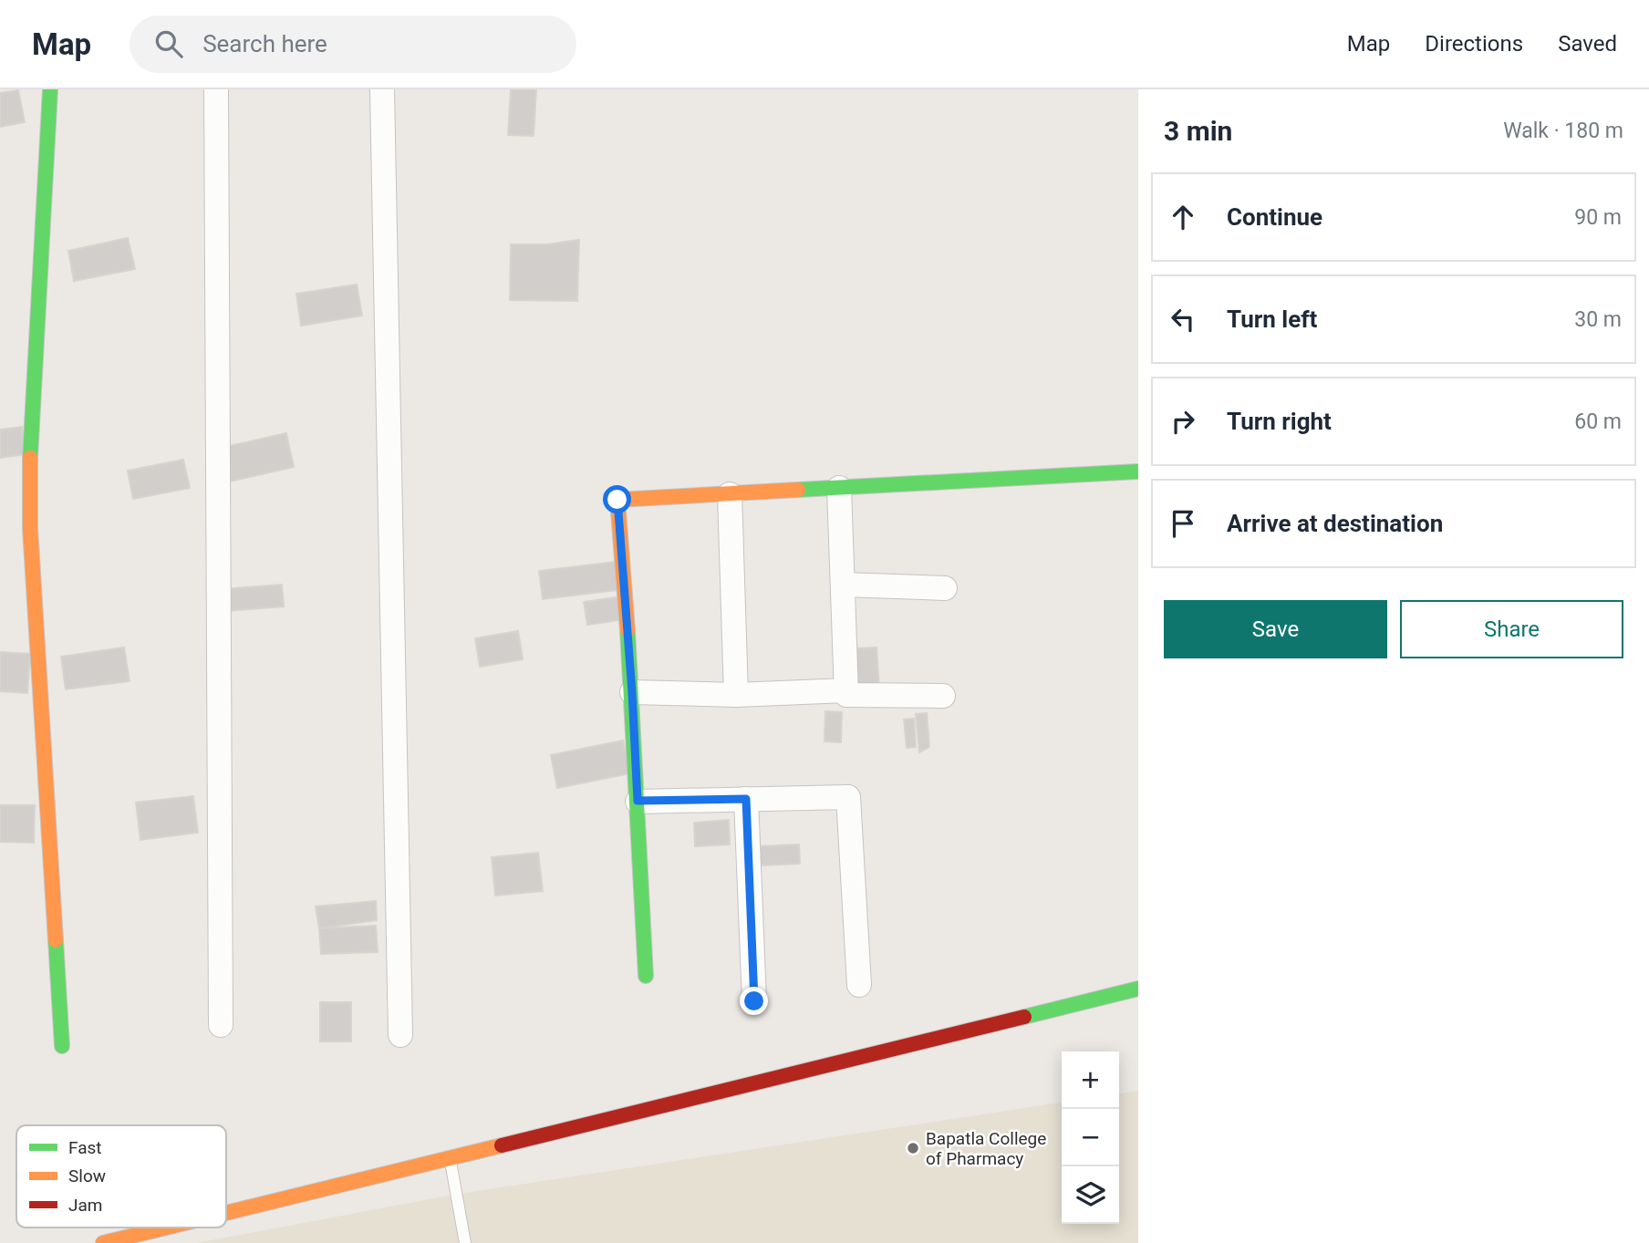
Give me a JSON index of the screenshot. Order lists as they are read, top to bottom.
{
  "places": ["Bapatla College of Pharmacy"],
  "legend": ["Fast", "Slow", "Jam"],
  "page": {
    "header": "Map",
    "search": "Search here",
    "nav": ["Map", "Directions", "Saved"],
    "heading": ["3 min", "Walk · 180 m"],
    "list": [
      ["Continue", "90 m"],
      ["Turn left", "30 m"],
      ["Turn right", "60 m"],
      "Arrive at destination"
    ],
    "buttons": ["Save", "Share"],
    "map_buttons": ["+", "−"]
  }
}
